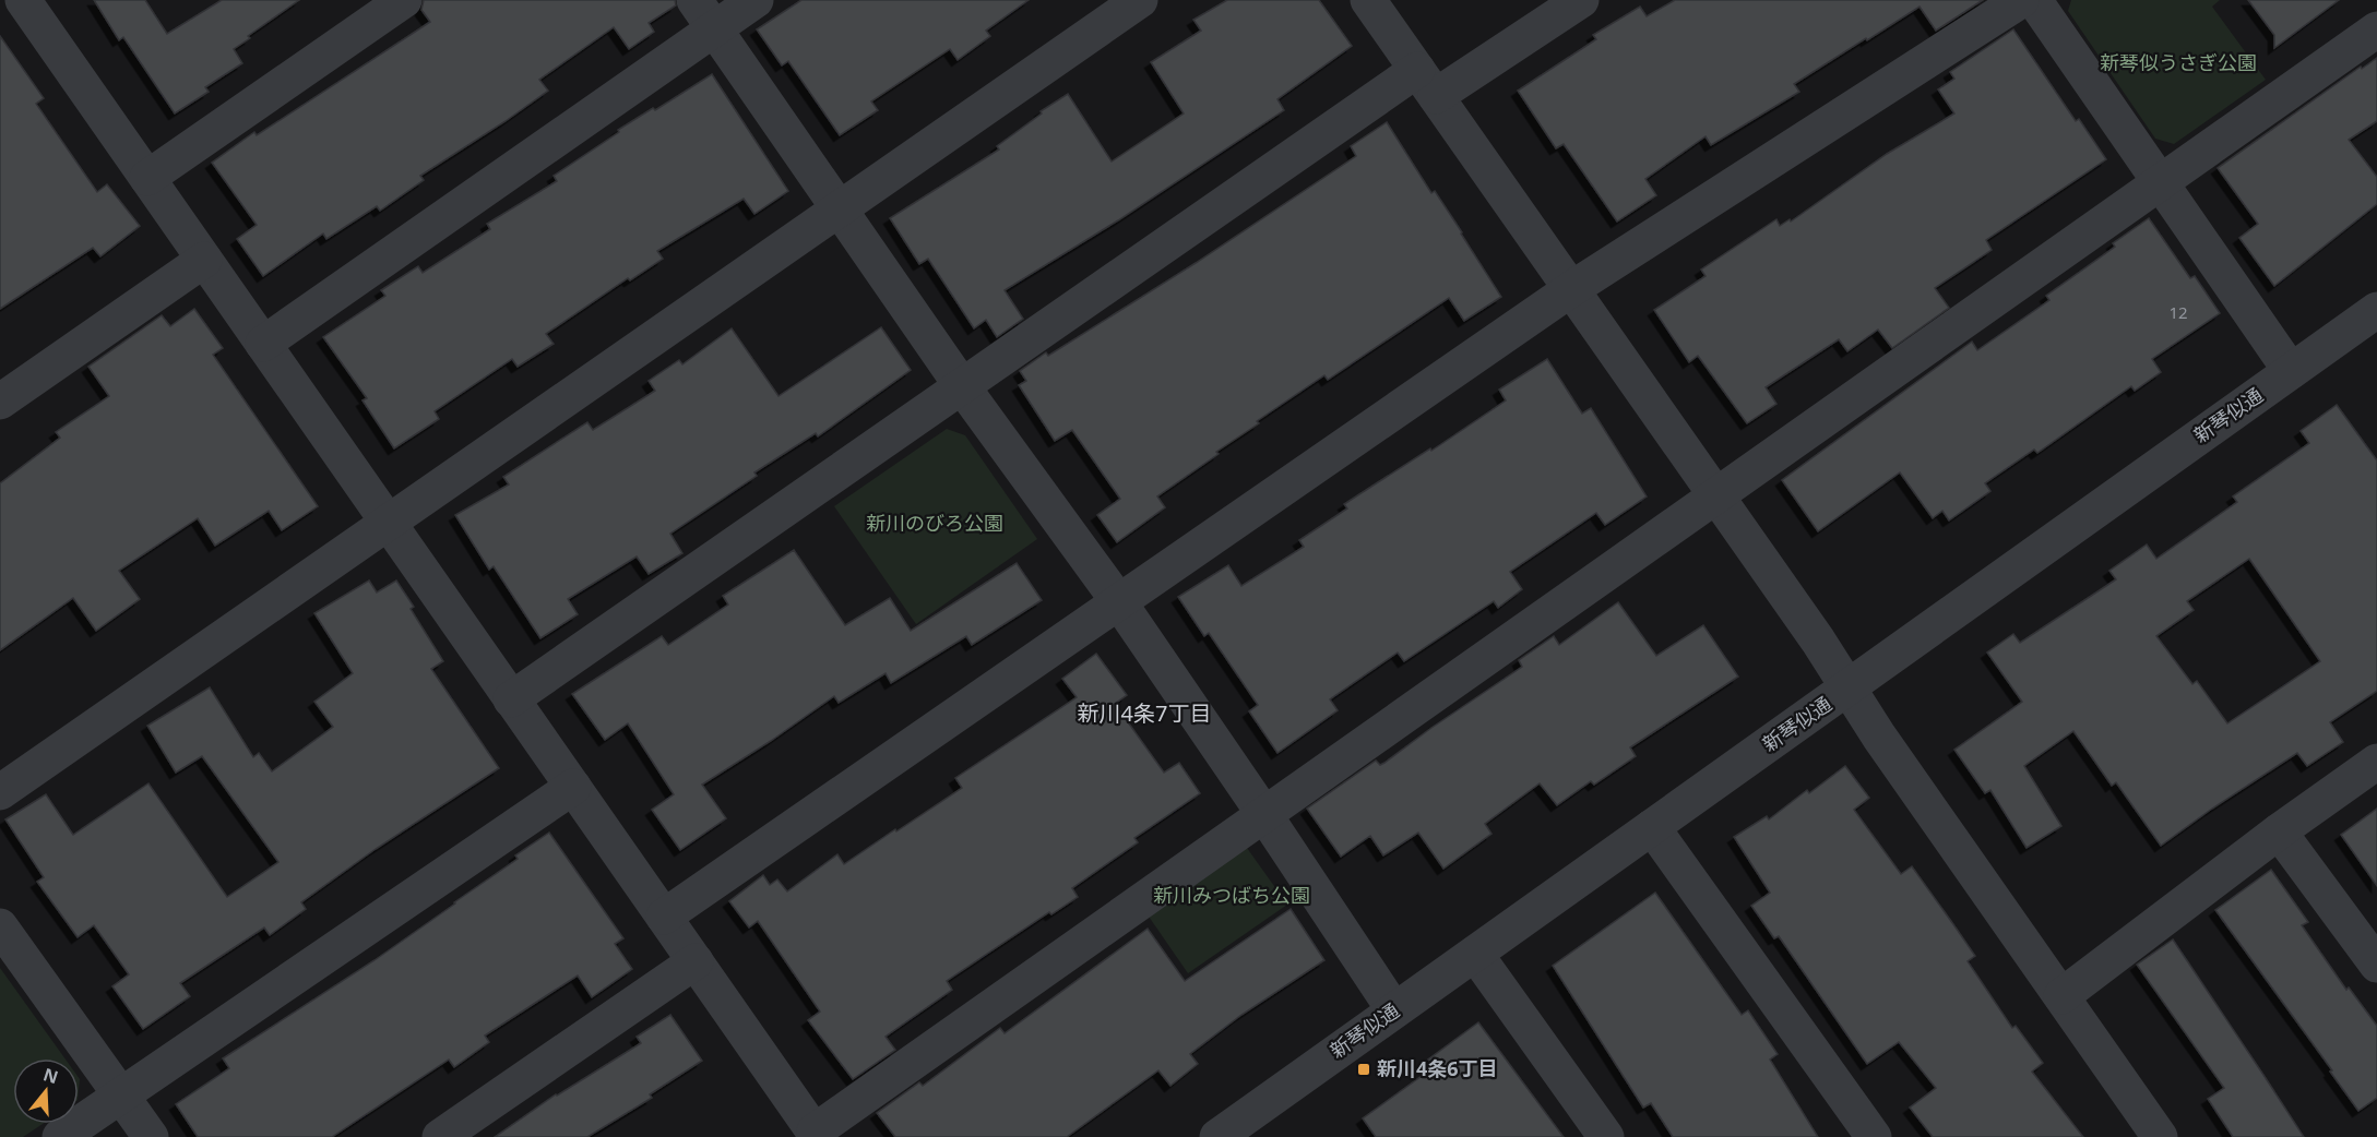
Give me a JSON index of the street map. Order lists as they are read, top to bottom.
{
  "streets": {
    "street": ["新琴似通"]
  },
  "districts": ["新川4条7丁目"],
  "parks": ["新琴似うさぎ公園", "新川のびろ公園", "新川みつばち公園"],
  "places": {
    "transit": ["新川4条6丁目"]
  },
  "house_numbers": ["12"],
  "north": "top"
}
